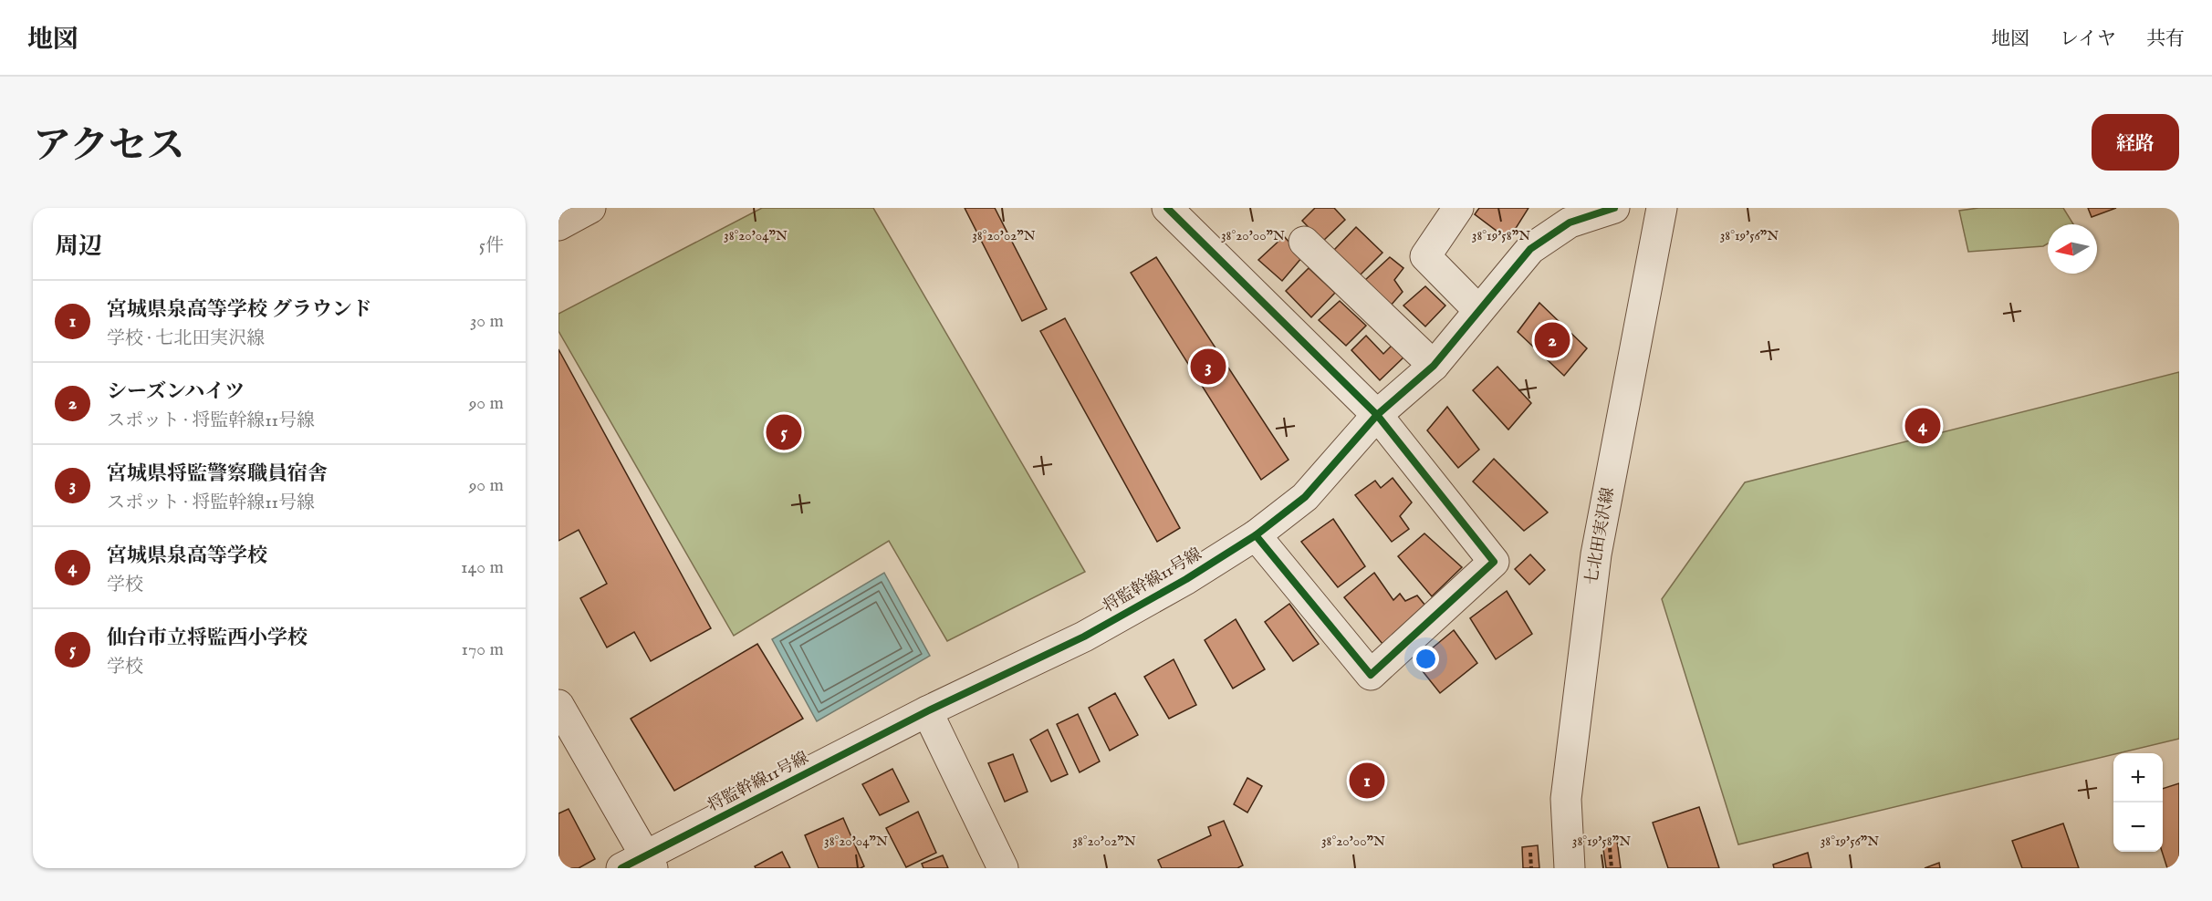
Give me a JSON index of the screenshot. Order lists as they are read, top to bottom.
{
  "streets": {
    "street": ["七北田実沢線", "将監幹線11号線"]
  },
  "north": "left",
  "page": {
    "header": "地図",
    "nav": ["地図", "レイヤ", "共有"],
    "title": "アクセス",
    "buttons": "経路",
    "heading": ["周辺", "5件"],
    "list": [
      {
        "mark": "1",
        "name": "宮城県泉高等学校 グラウンド",
        "note": "学校 · 七北田実沢線",
        "value": "30 m"
      },
      {
        "mark": "2",
        "name": "シーズンハイツ",
        "note": "スポット · 将監幹線11号線",
        "value": "90 m"
      },
      {
        "mark": "3",
        "name": "宮城県将監警察職員宿舎",
        "note": "スポット · 将監幹線11号線",
        "value": "90 m"
      },
      {
        "mark": "4",
        "name": "宮城県泉高等学校",
        "note": "学校",
        "value": "140 m"
      },
      {
        "mark": "5",
        "name": "仙台市立将監西小学校",
        "note": "学校",
        "value": "170 m"
      }
    ],
    "pins": [
      "2",
      "3",
      "4",
      "5",
      "1"
    ],
    "map_buttons": ["+", "−"]
  },
  "coordinates": [
    "38°20'02\"N",
    "38°20'04\"N",
    "38°20'00\"N",
    "38°19'58\"N",
    "38°19'56\"N"
  ]
}
